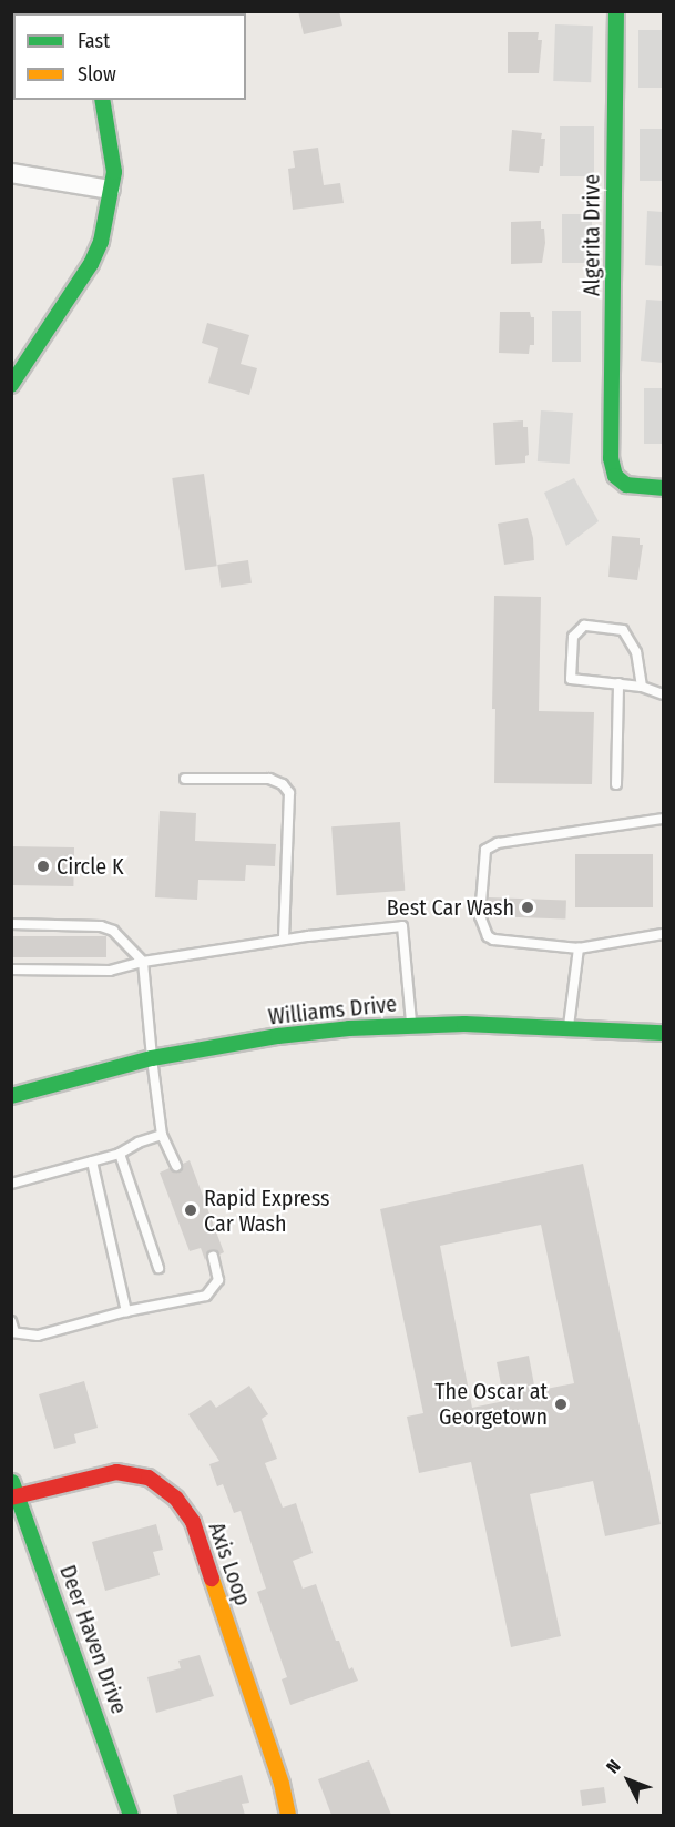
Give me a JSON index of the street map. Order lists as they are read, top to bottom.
{
  "streets": {
    "street": [
      "Algerita Drive",
      "Williams Drive",
      "Axis Loop",
      "Deer Haven Drive"
    ]
  },
  "crossings": [
    ["Axis Loop", "Deer Haven Drive"]
  ],
  "places": [
    "Circle K",
    "Best Car Wash",
    "Rapid Express Car Wash",
    "The Oscar at Georgetown"
  ],
  "legend": ["Fast", "Slow"],
  "north": "top left"
}
